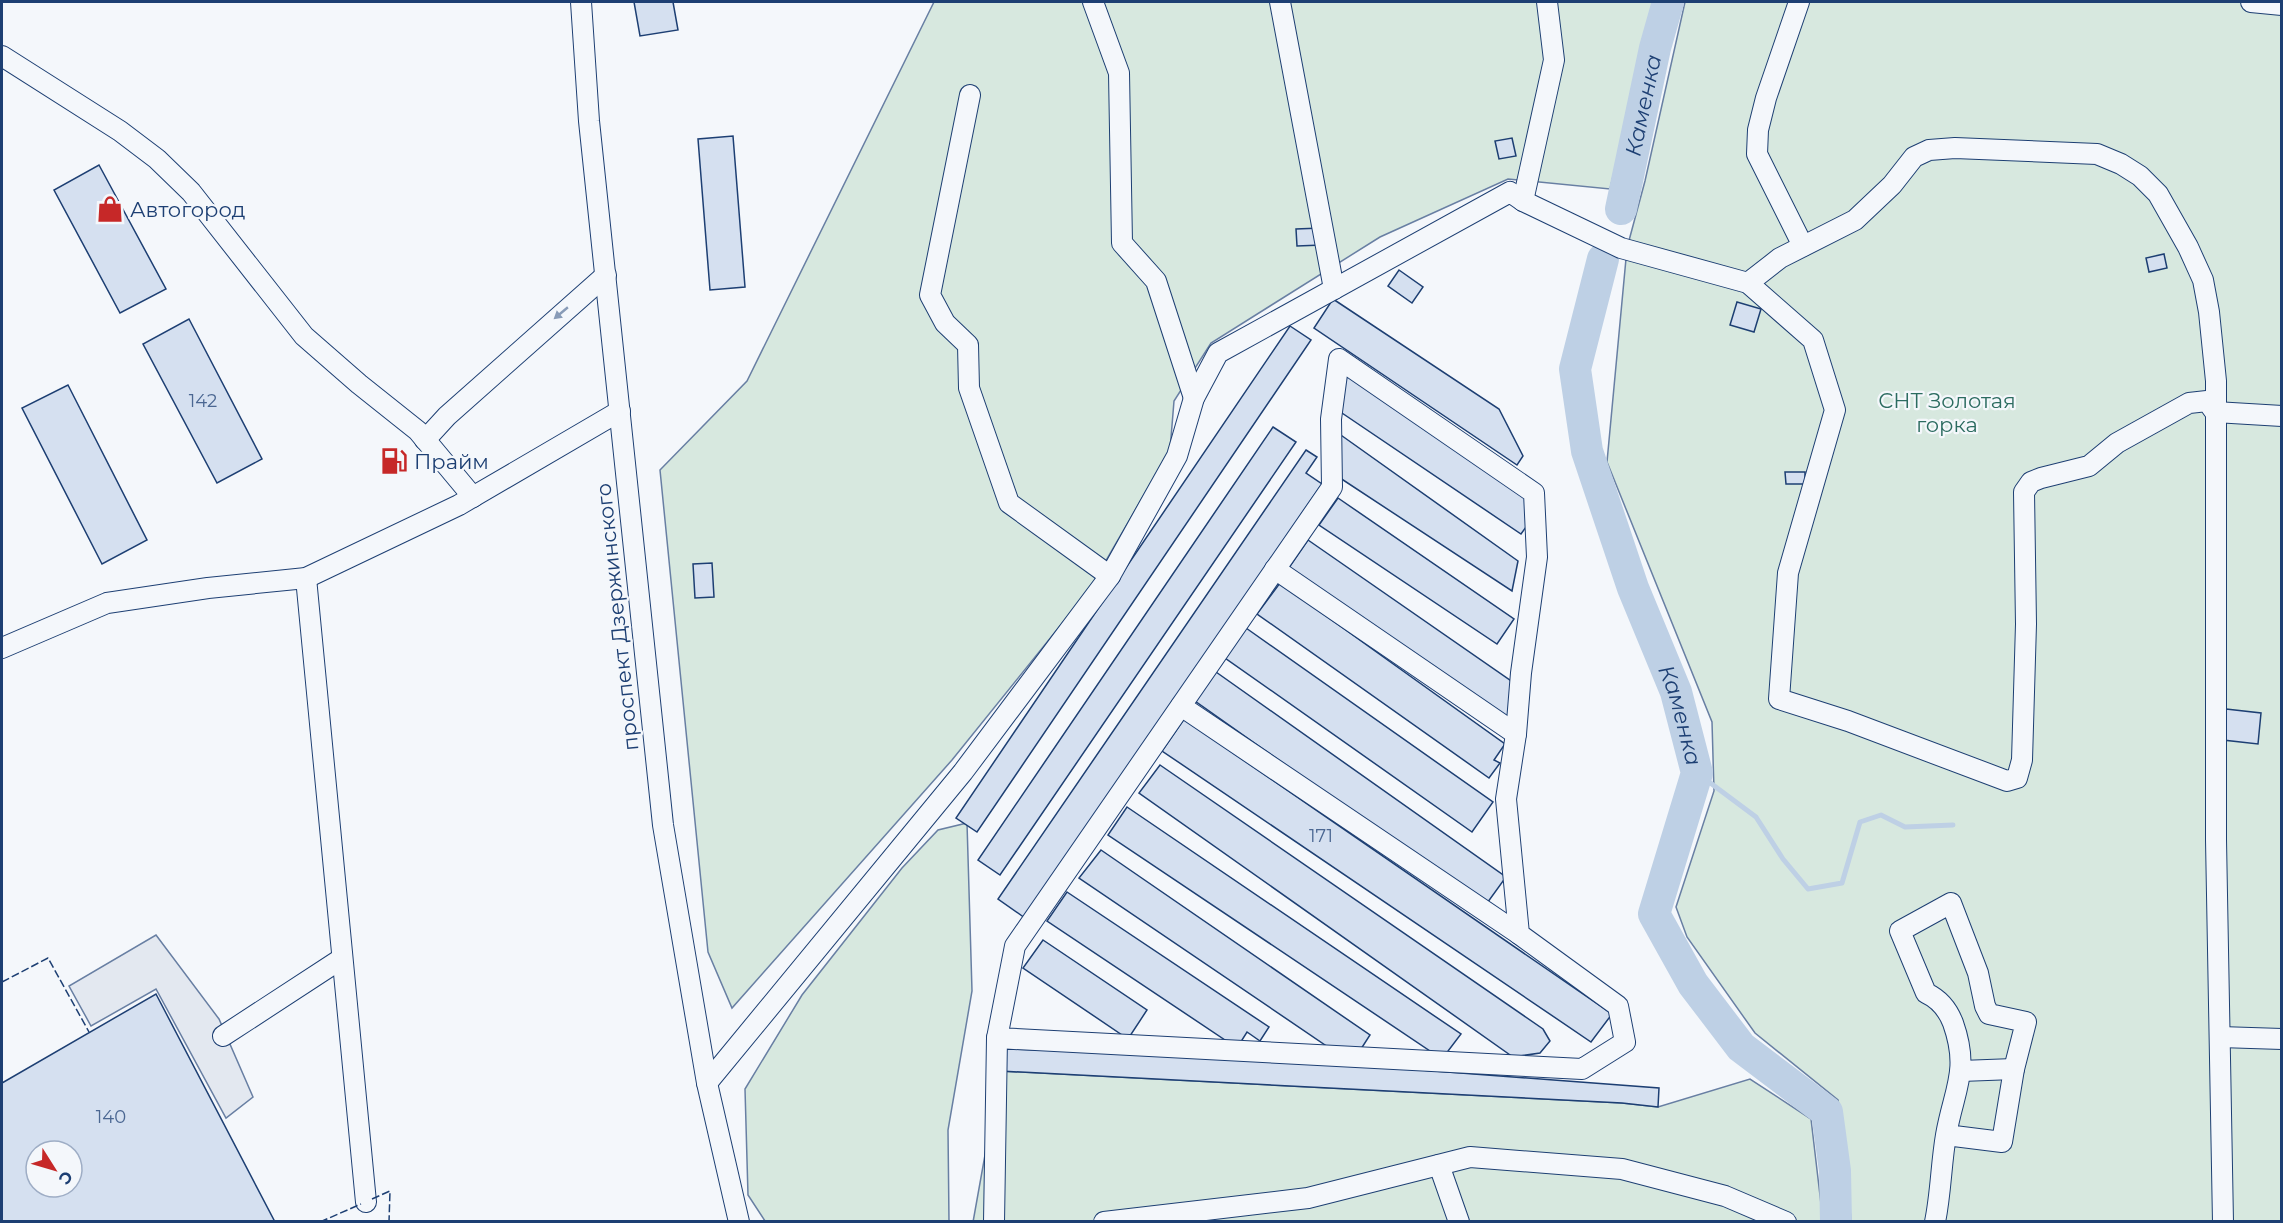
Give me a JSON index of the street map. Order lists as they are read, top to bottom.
{
  "streets": {
    "street": ["проспект Дзержинского"]
  },
  "water": ["Каменка"],
  "parks": ["СНТ Золотая горка"],
  "places": {
    "shop": ["Автогород"],
    "fuel station": ["Прайм"]
  },
  "house_numbers": ["142", "171", "140"],
  "north": "bottom right"
}
